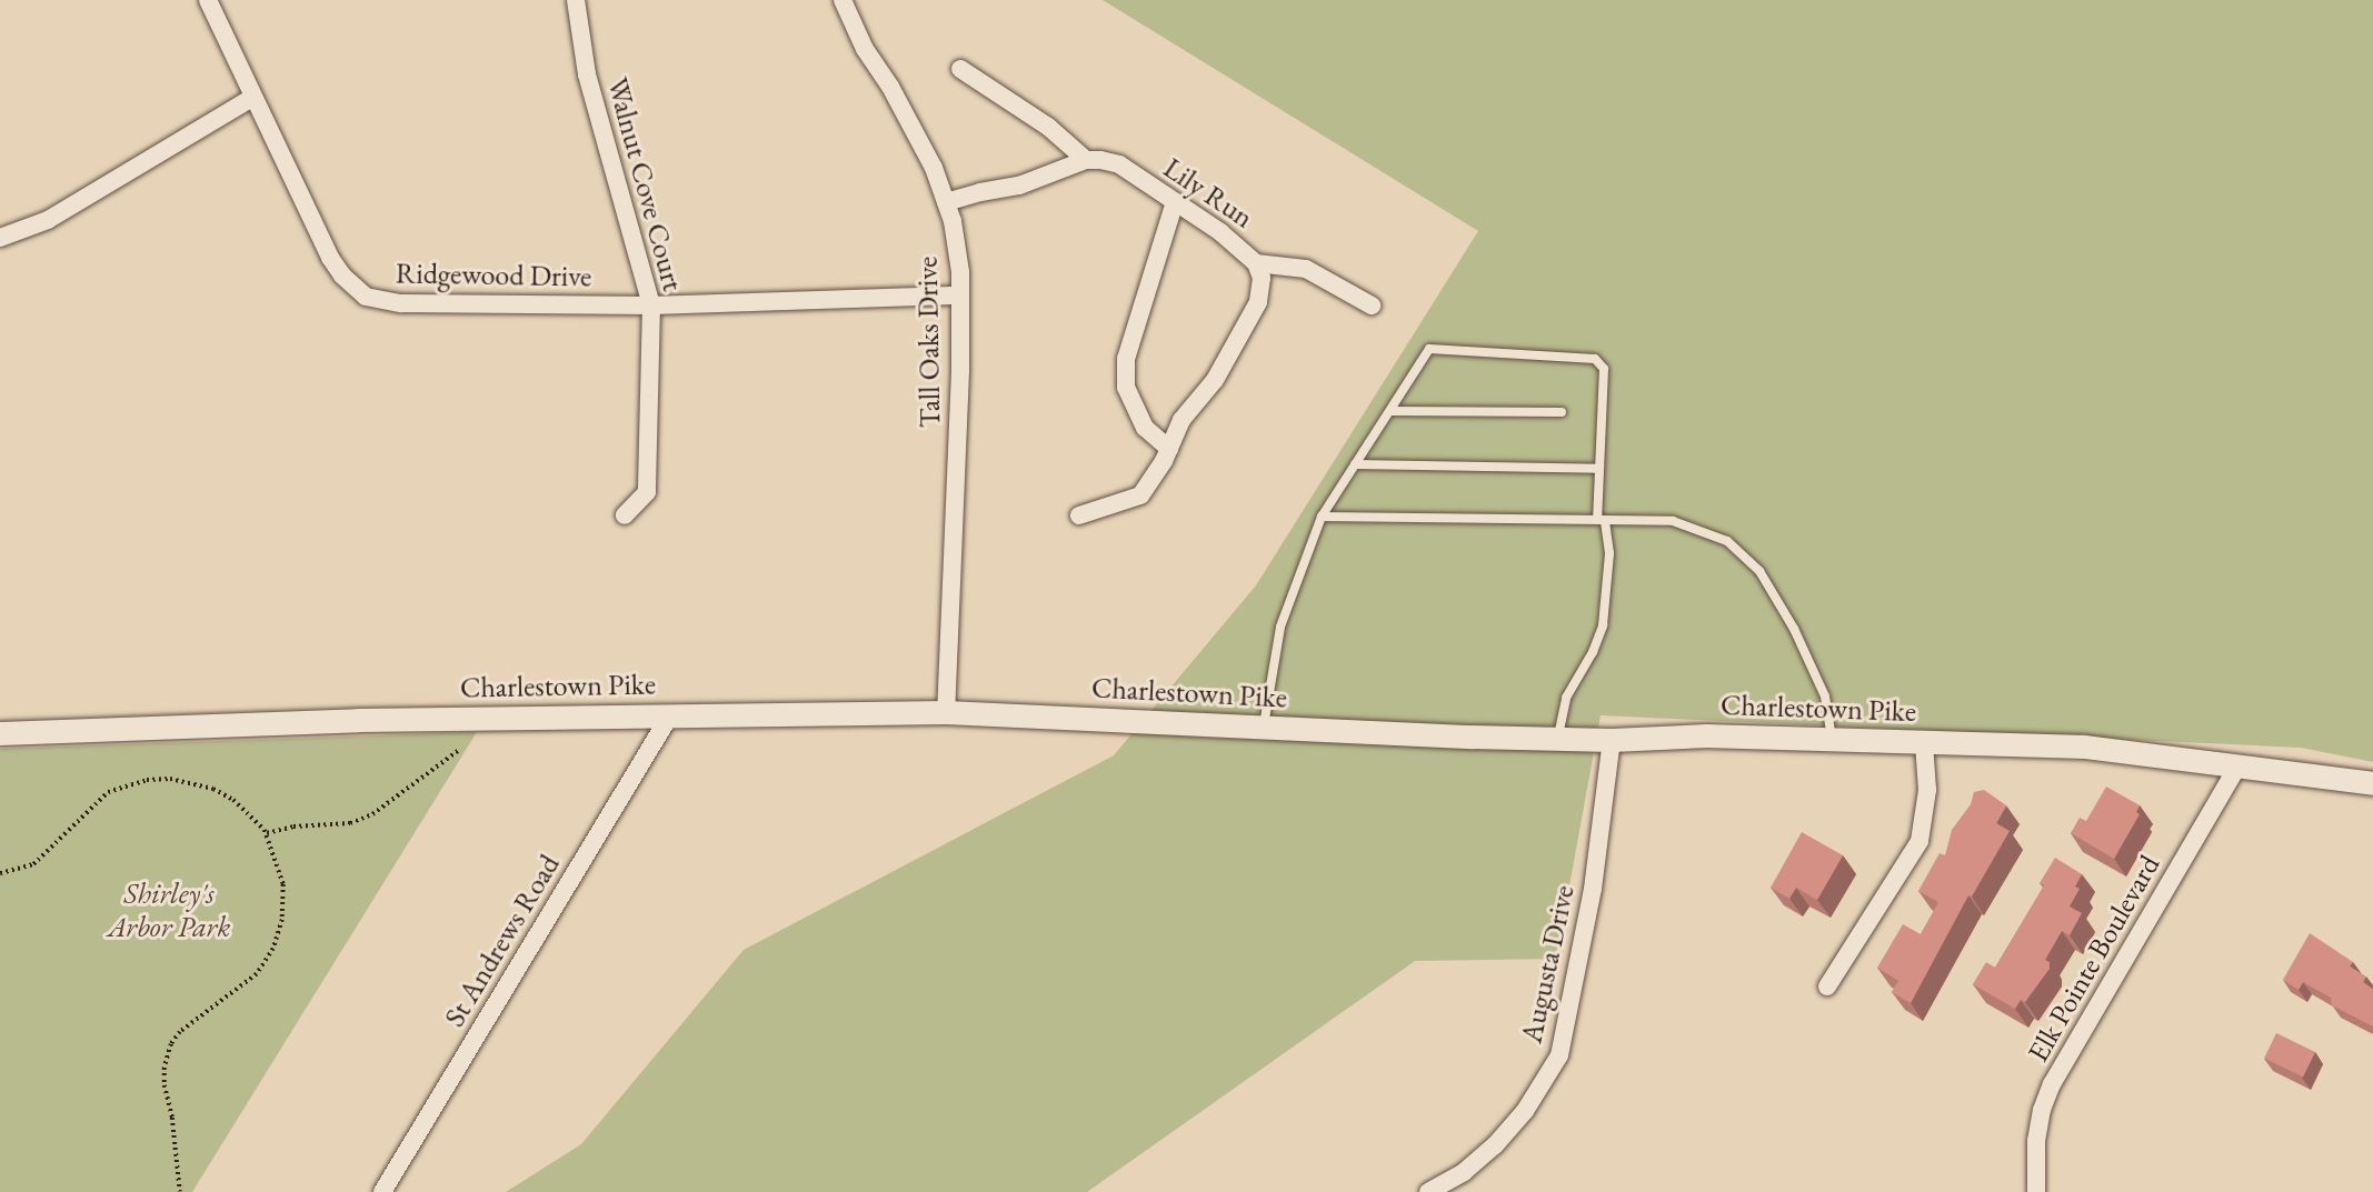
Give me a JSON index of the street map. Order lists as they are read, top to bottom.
{
  "streets": {
    "street": [
      "Walnut Cove Court",
      "Lily Run",
      "Ridgewood Drive",
      "Tall Oaks Drive",
      "Charlestown Pike",
      "St Andrews Road",
      "Elk Pointe Boulevard",
      "Augusta Drive"
    ]
  },
  "crossings": [
    ["Walnut Cove Court", "Ridgewood Drive"],
    ["Ridgewood Drive", "Tall Oaks Drive"],
    ["Tall Oaks Drive", "Charlestown Pike"],
    ["Charlestown Pike", "St Andrews Road"],
    ["Charlestown Pike", "Elk Pointe Boulevard"],
    ["Charlestown Pike", "Augusta Drive"]
  ],
  "parks": ["Shirley's Arbor Park"]
}
